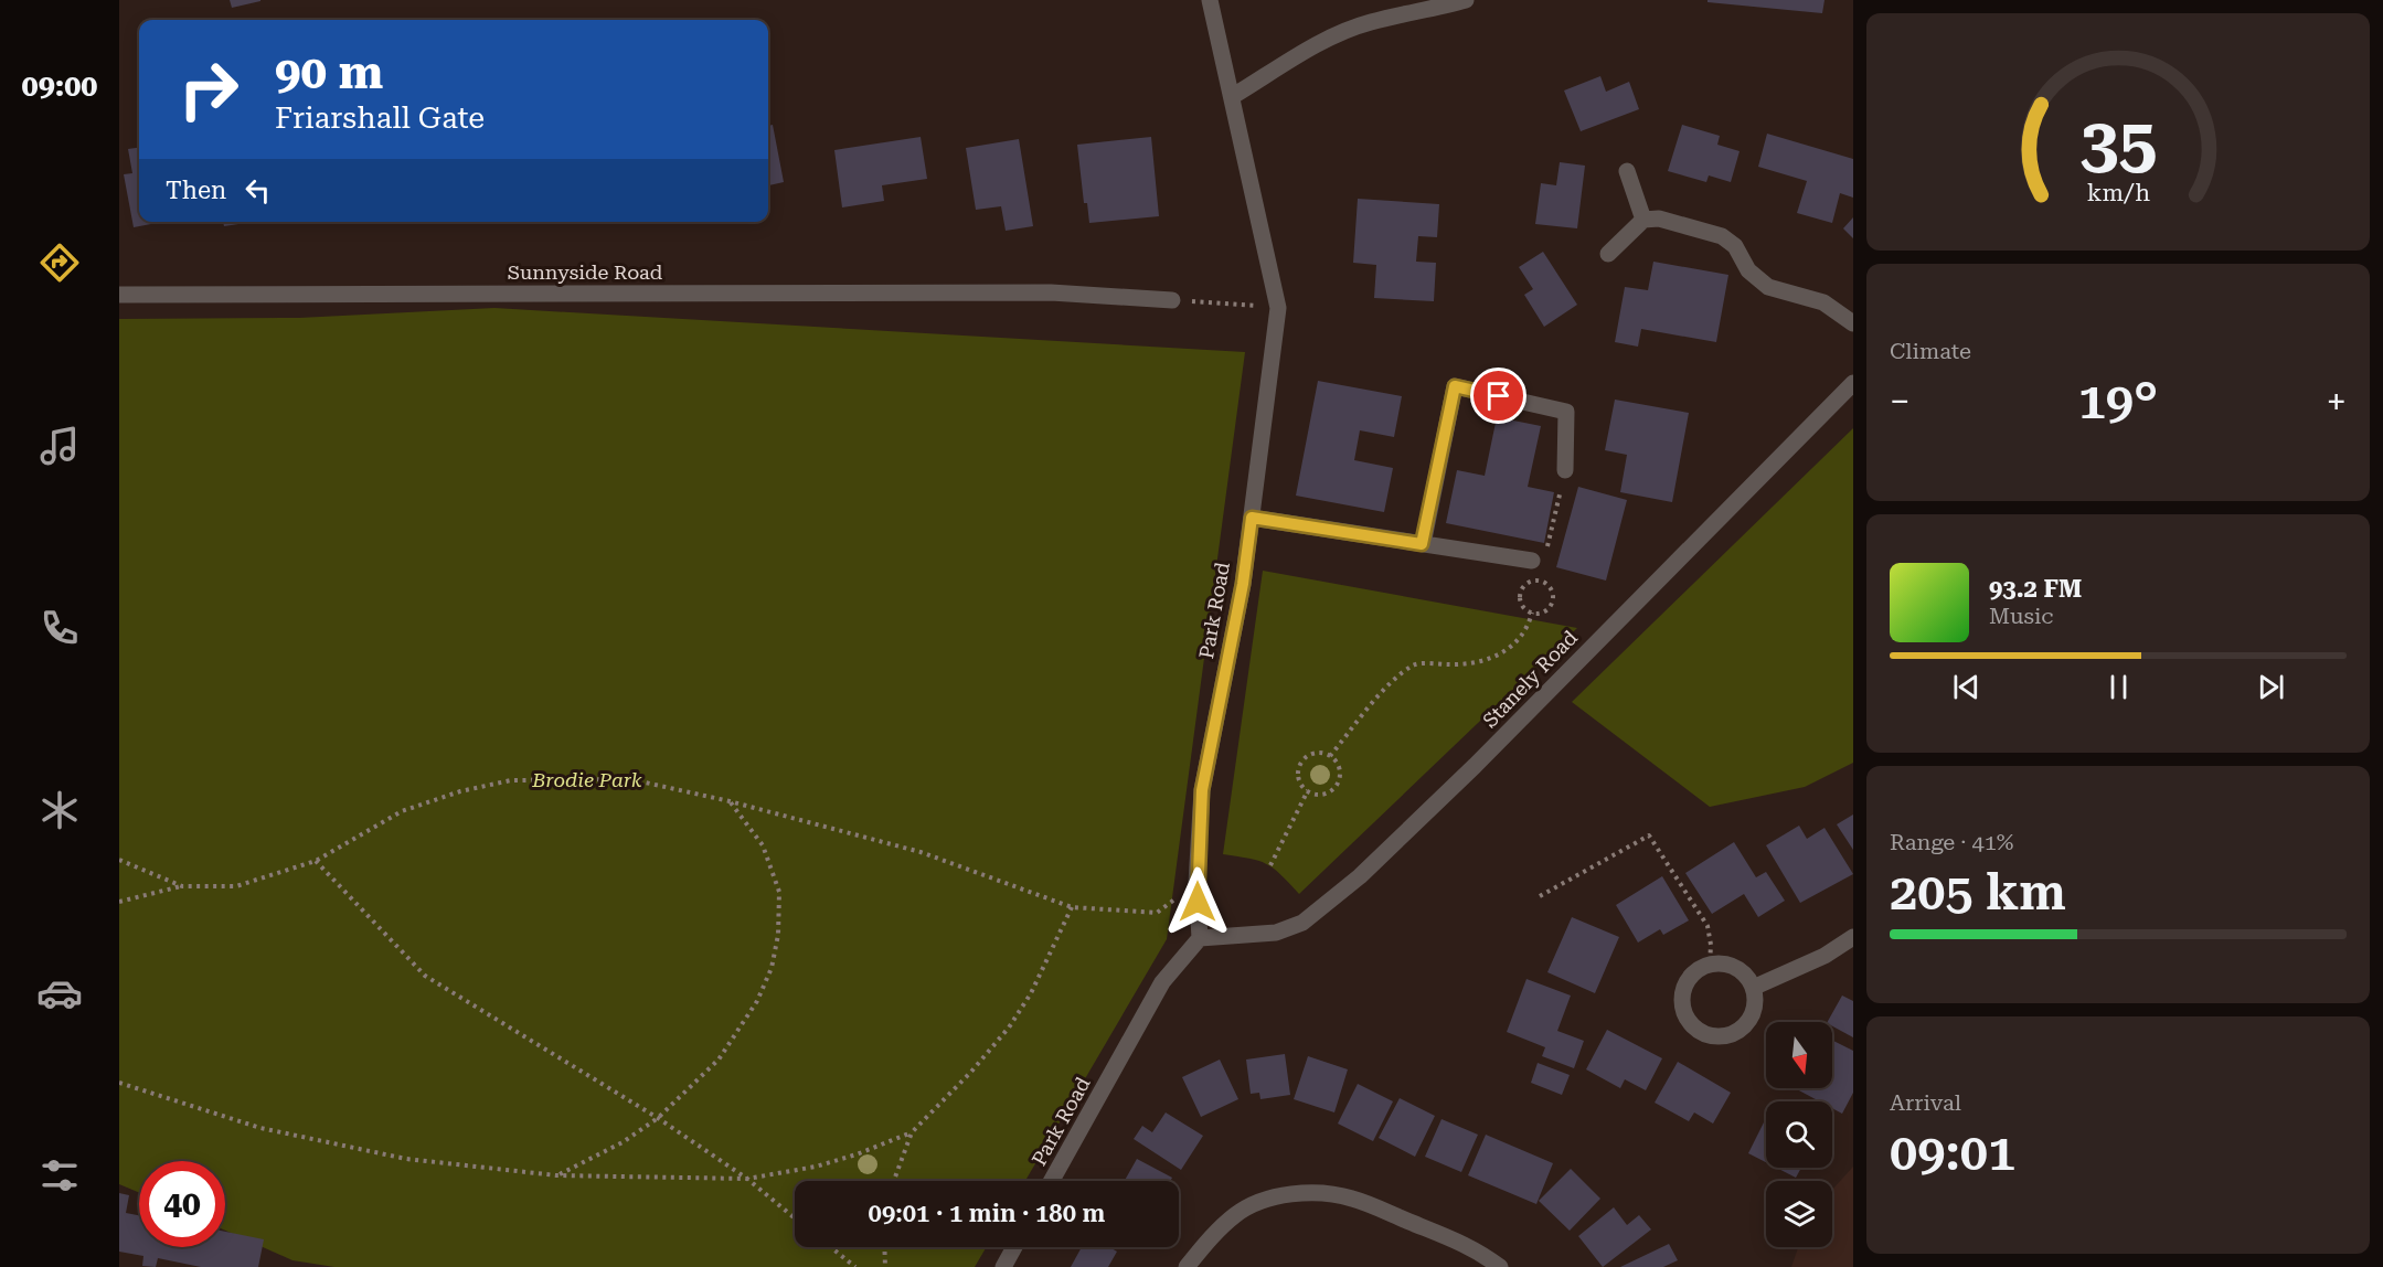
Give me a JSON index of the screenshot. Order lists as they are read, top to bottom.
{
  "streets": {
    "street": ["Sunnyside Road", "Park Road", "Stanely Road"]
  },
  "crossings": [
    ["Park Road", "Stanely Road"]
  ],
  "parks": ["Brodie Park"],
  "north": "bottom",
  "page": {
    "tabs": "09:00",
    "turn": ["90 m", "Friarshall Gate"],
    "then": "Then",
    "tile": [
      "Climate",
      ["Range · 41%", "205 km"],
      ["Arrival", "09:01"]
    ],
    "heat": ["−", "19°", "+"],
    "song": ["93.2 FM", "Music"],
    "limit": "40",
    "trip": "09:01 · 1 min · 180 m",
    "gauge": ["35", "km/h"]
  }
}
